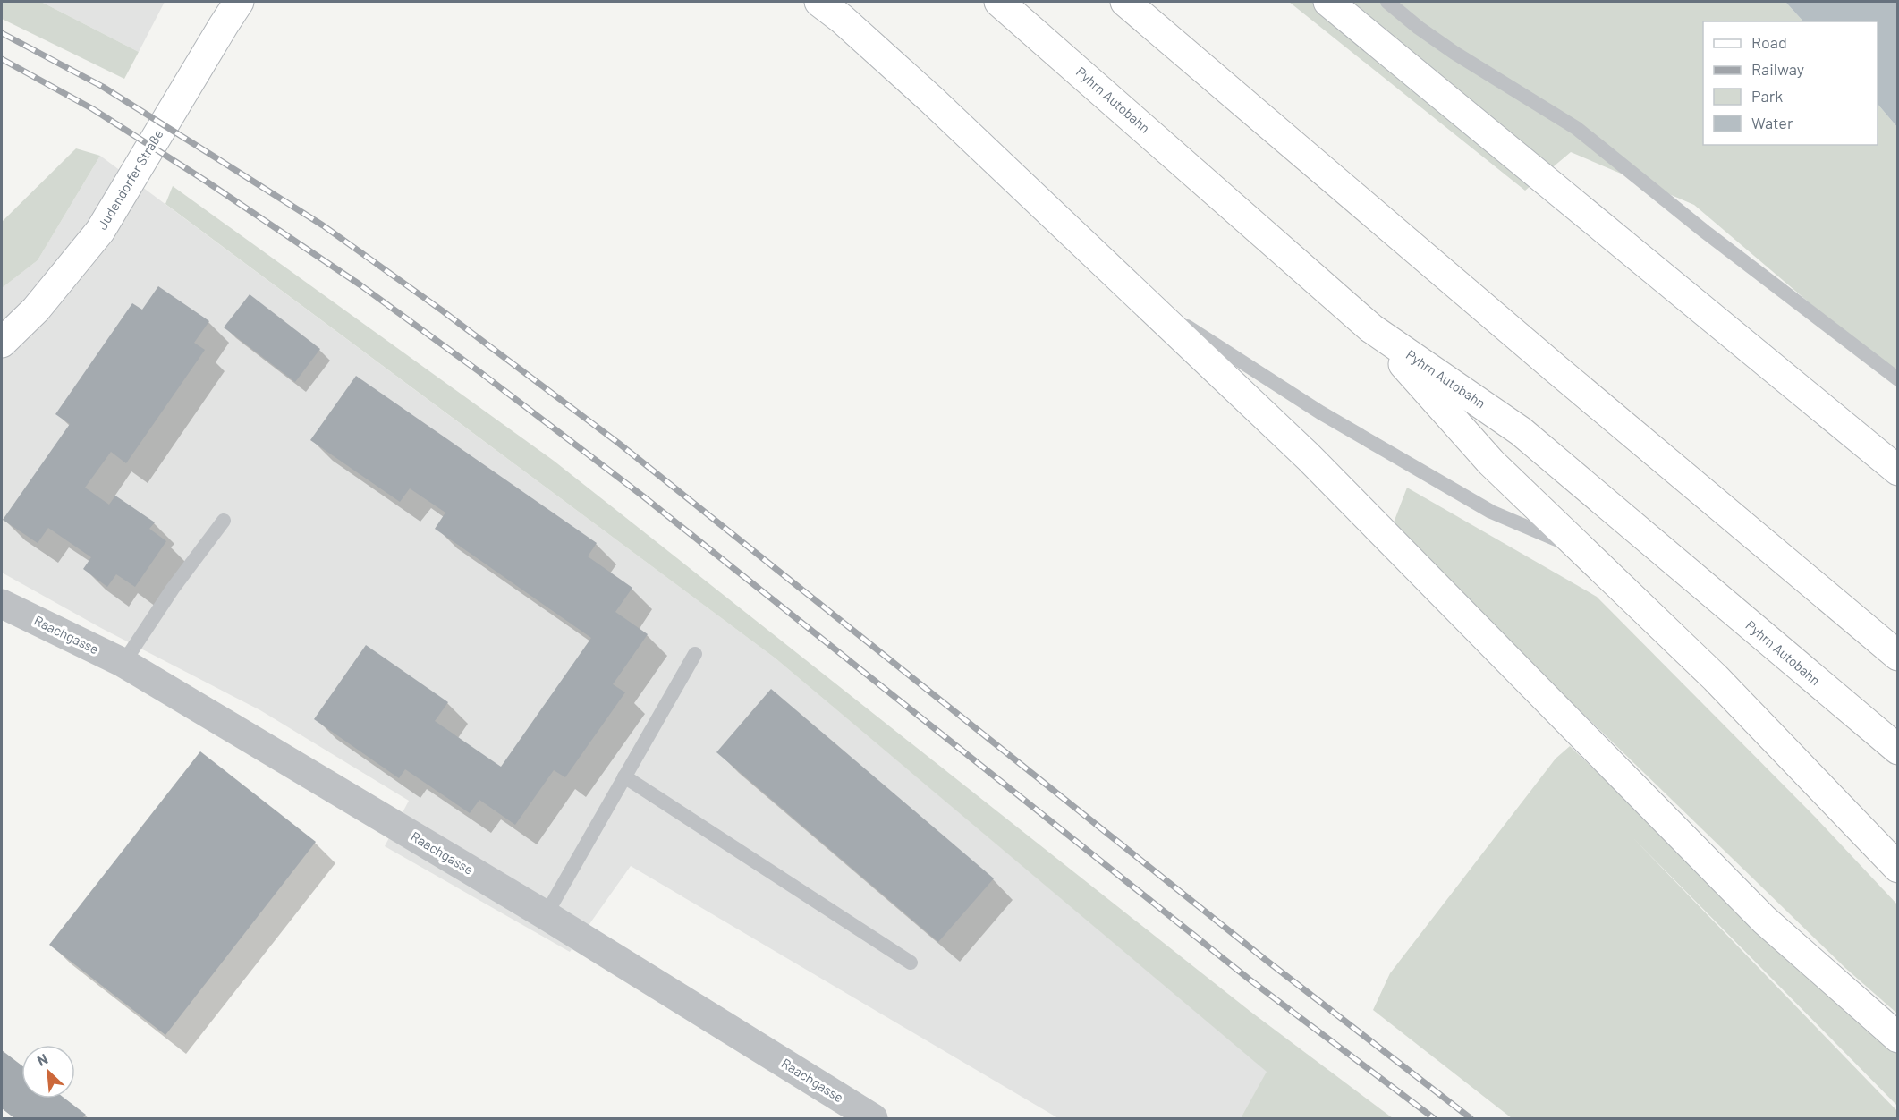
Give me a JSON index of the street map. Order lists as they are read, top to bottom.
{
  "streets": {
    "main road": ["Pyhrn Autobahn", "Judendorfer Straße"],
    "street": ["Raachgasse"]
  },
  "legend": [
    "Road",
    "Railway",
    "Park",
    "Water"
  ],
  "north": "top left"
}
